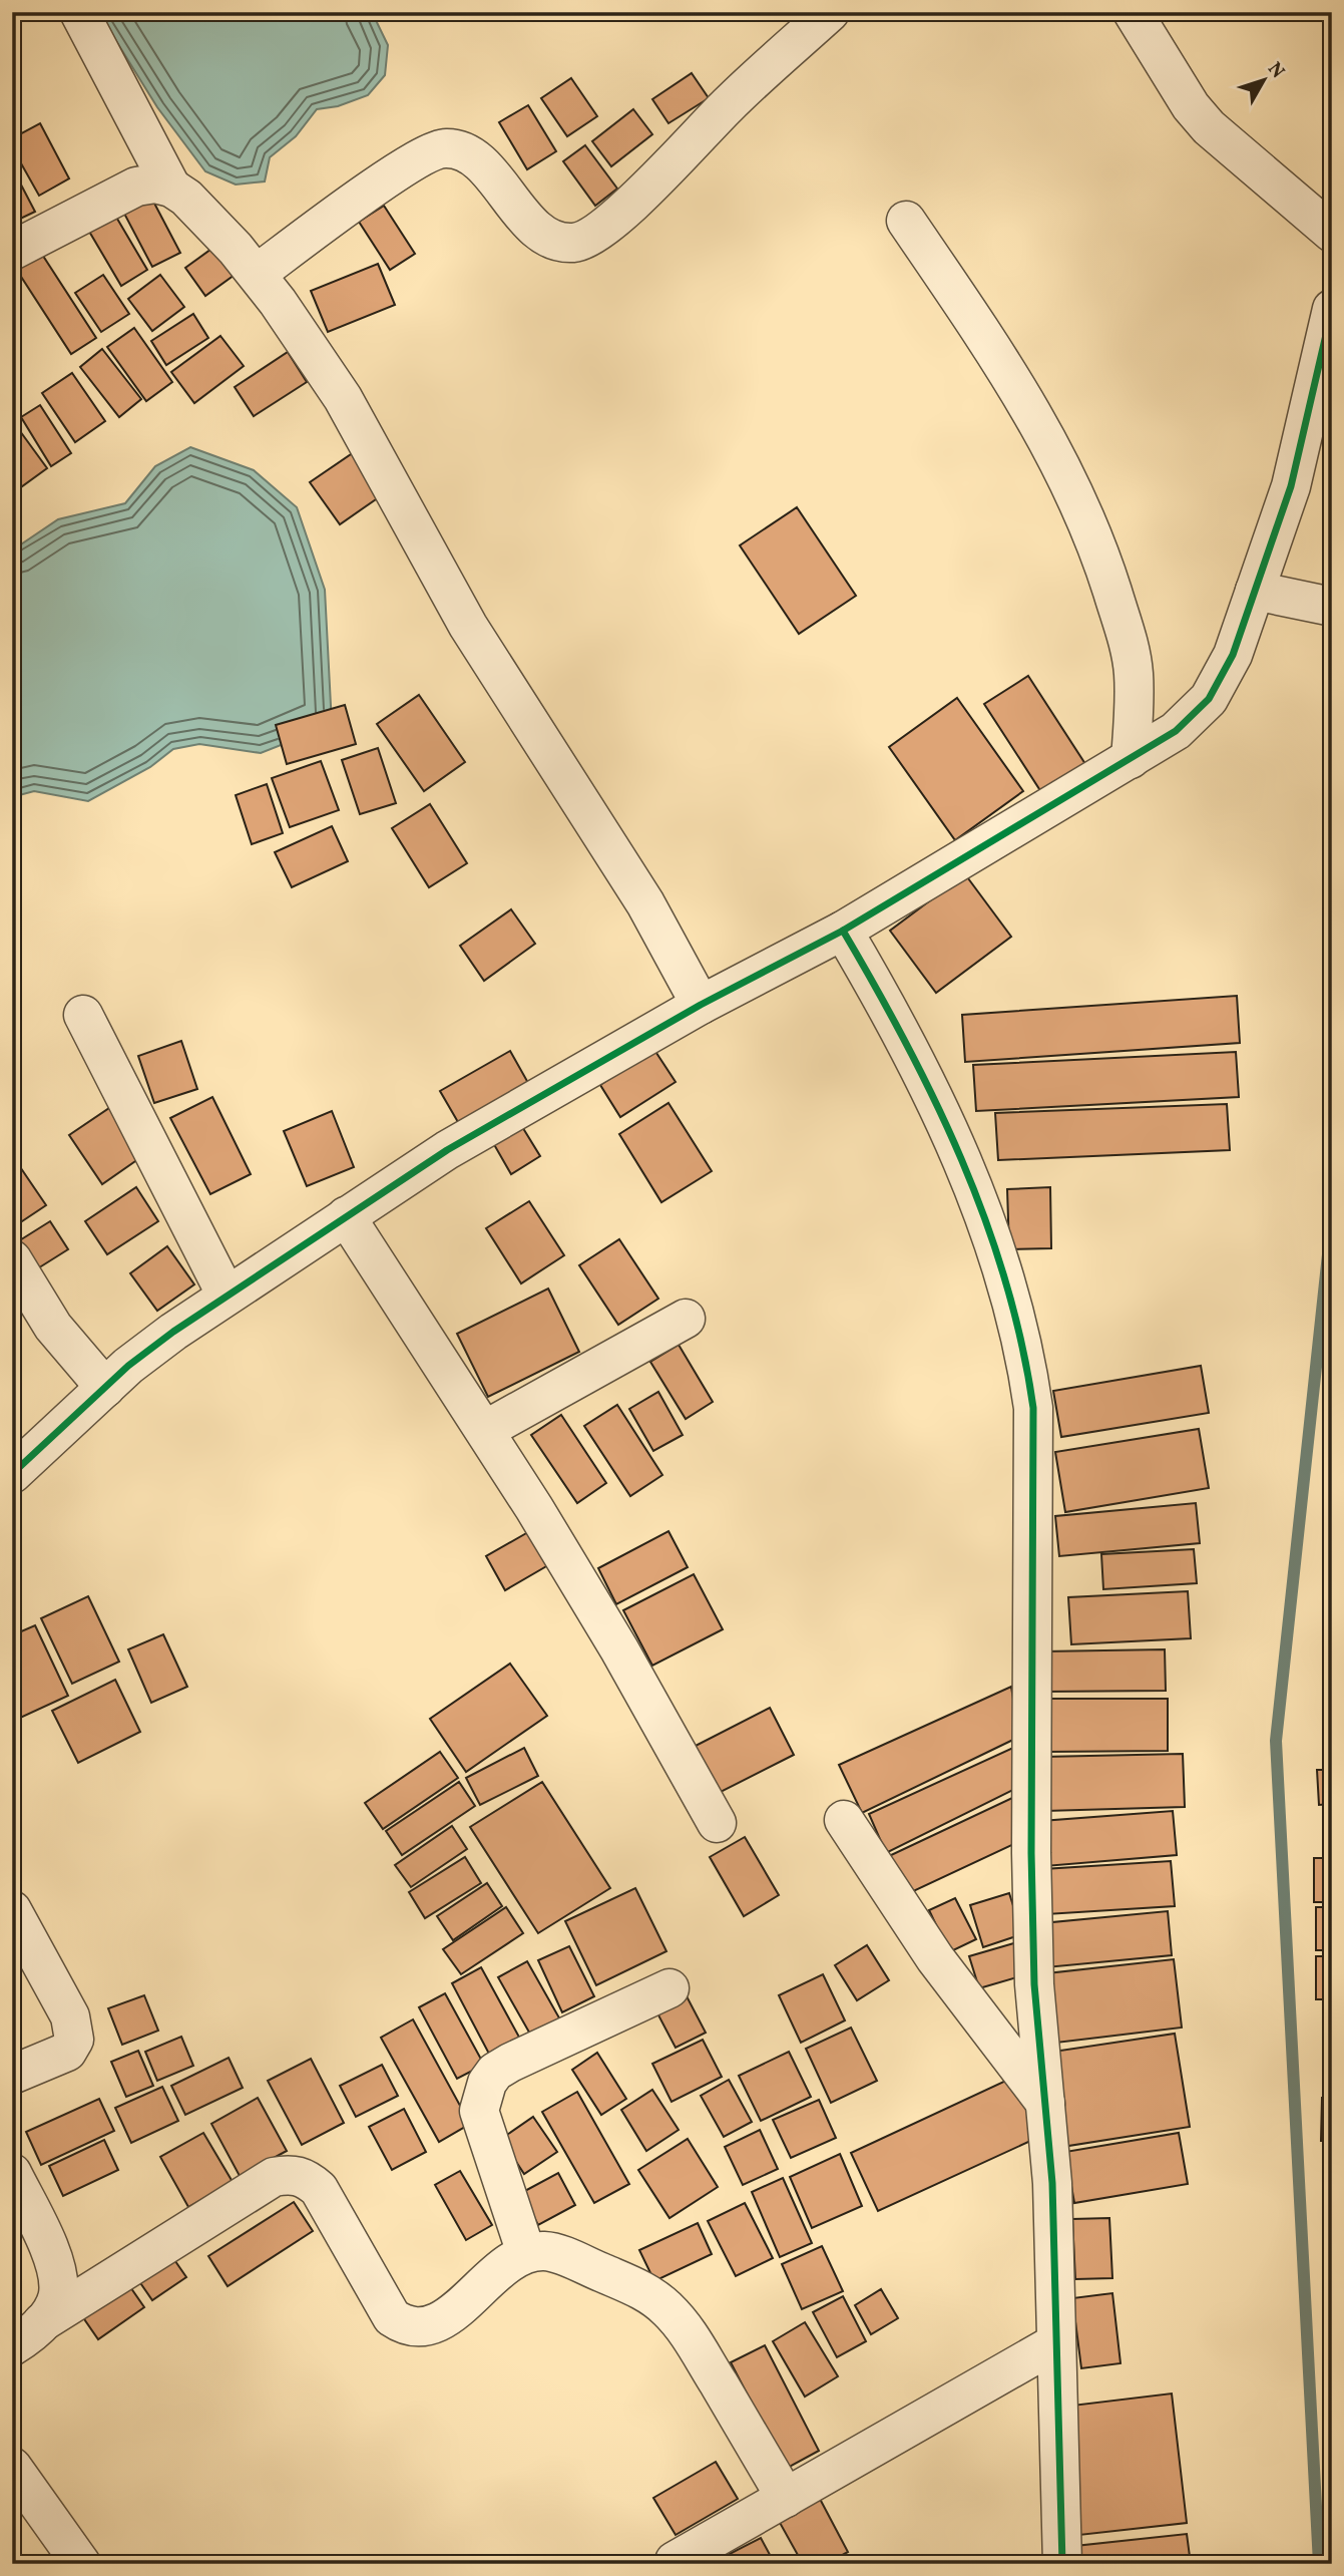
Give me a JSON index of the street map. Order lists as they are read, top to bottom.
{
  "north": "top right"
}
